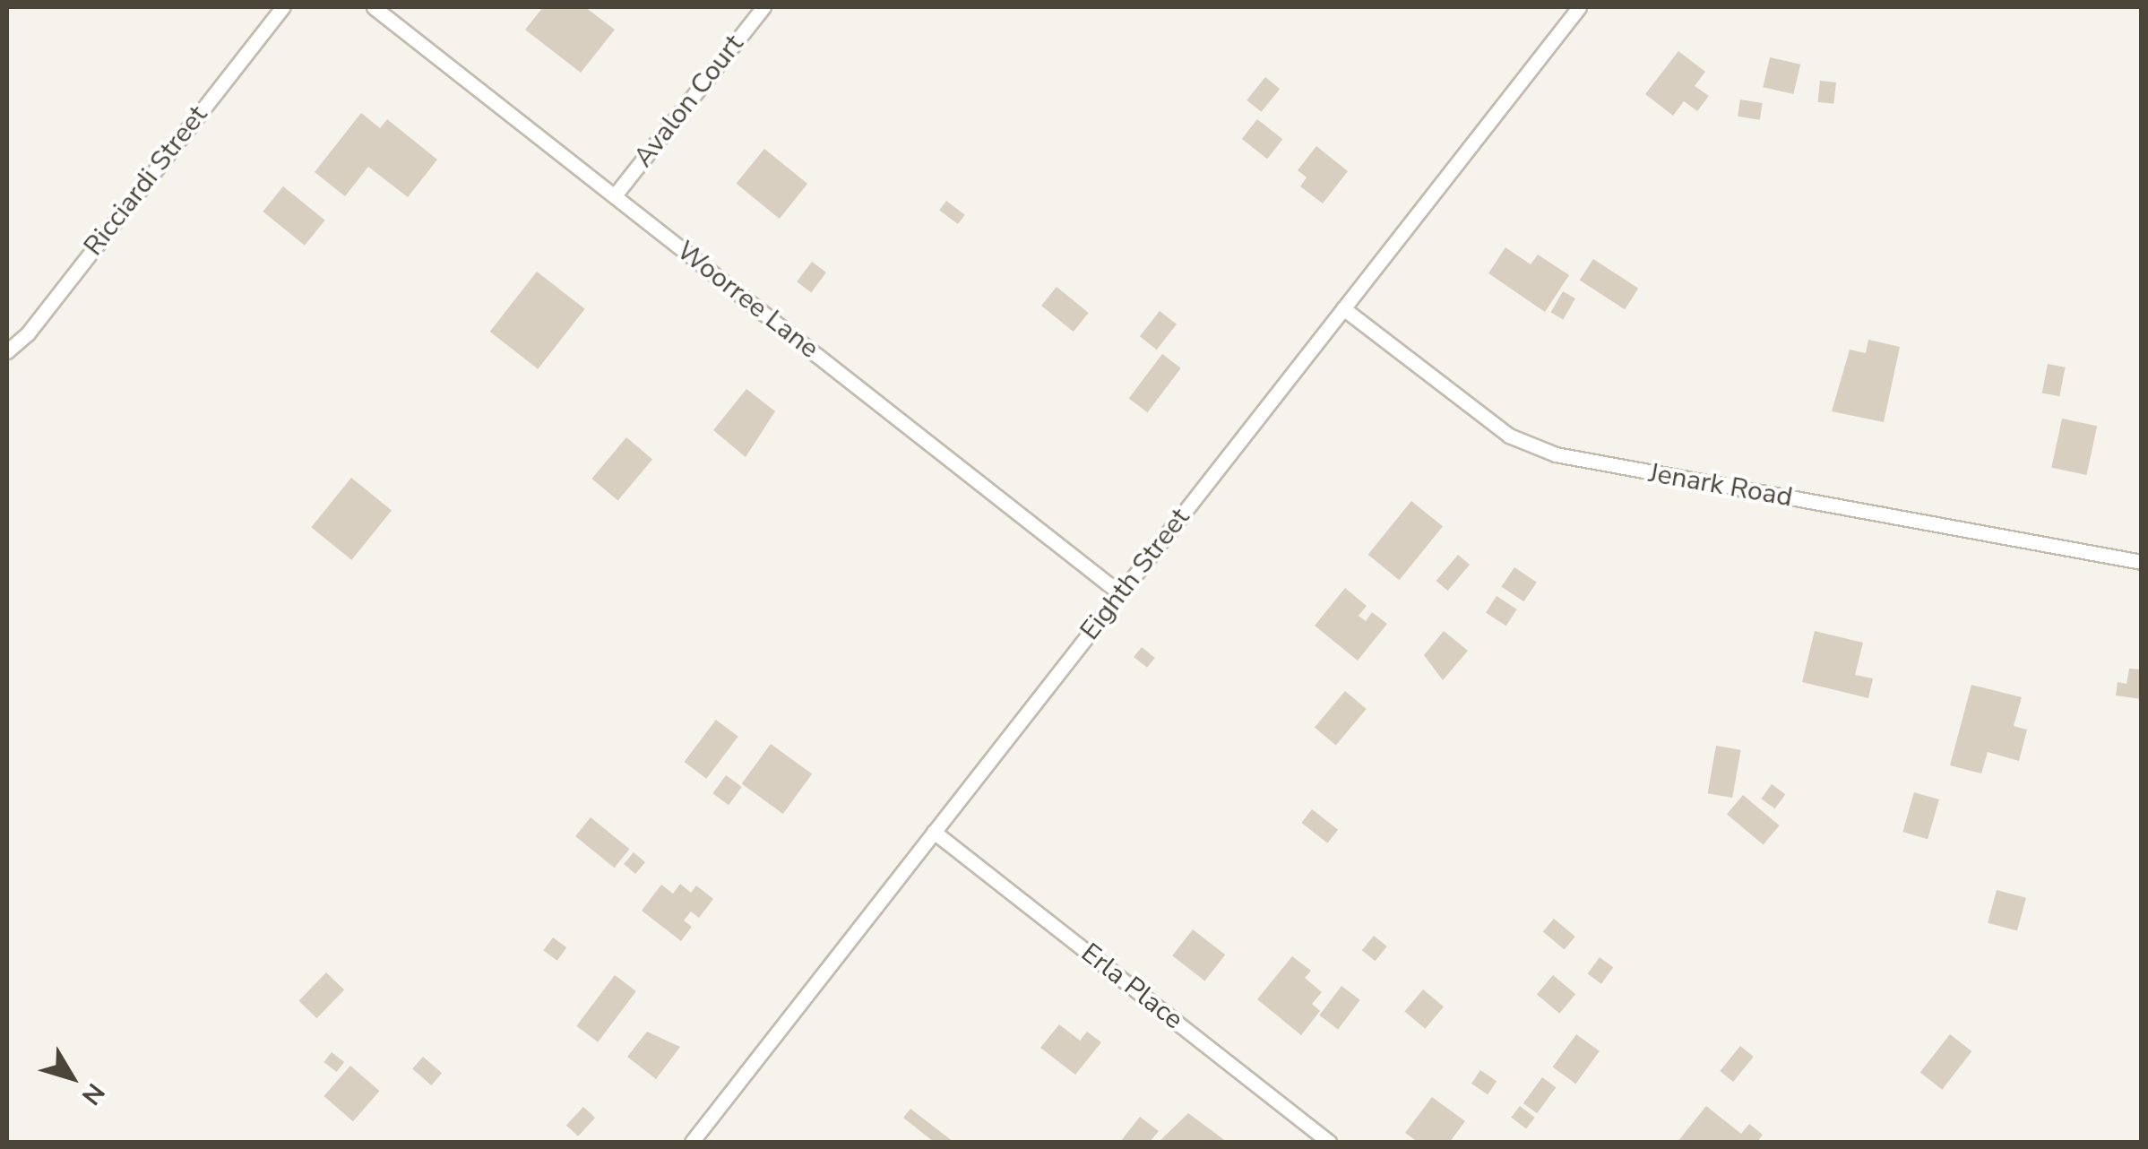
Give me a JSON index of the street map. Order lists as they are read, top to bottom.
{
  "streets": {
    "street": [
      "Avalon Court",
      "Ricciardi Street",
      "Woorree Lane",
      "Jenark Road",
      "Eighth Street",
      "Erla Place"
    ]
  },
  "crossings": [
    ["Avalon Court", "Woorree Lane"],
    ["Woorree Lane", "Eighth Street"],
    ["Jenark Road", "Eighth Street"],
    ["Eighth Street", "Erla Place"]
  ],
  "north": "bottom right"
}
